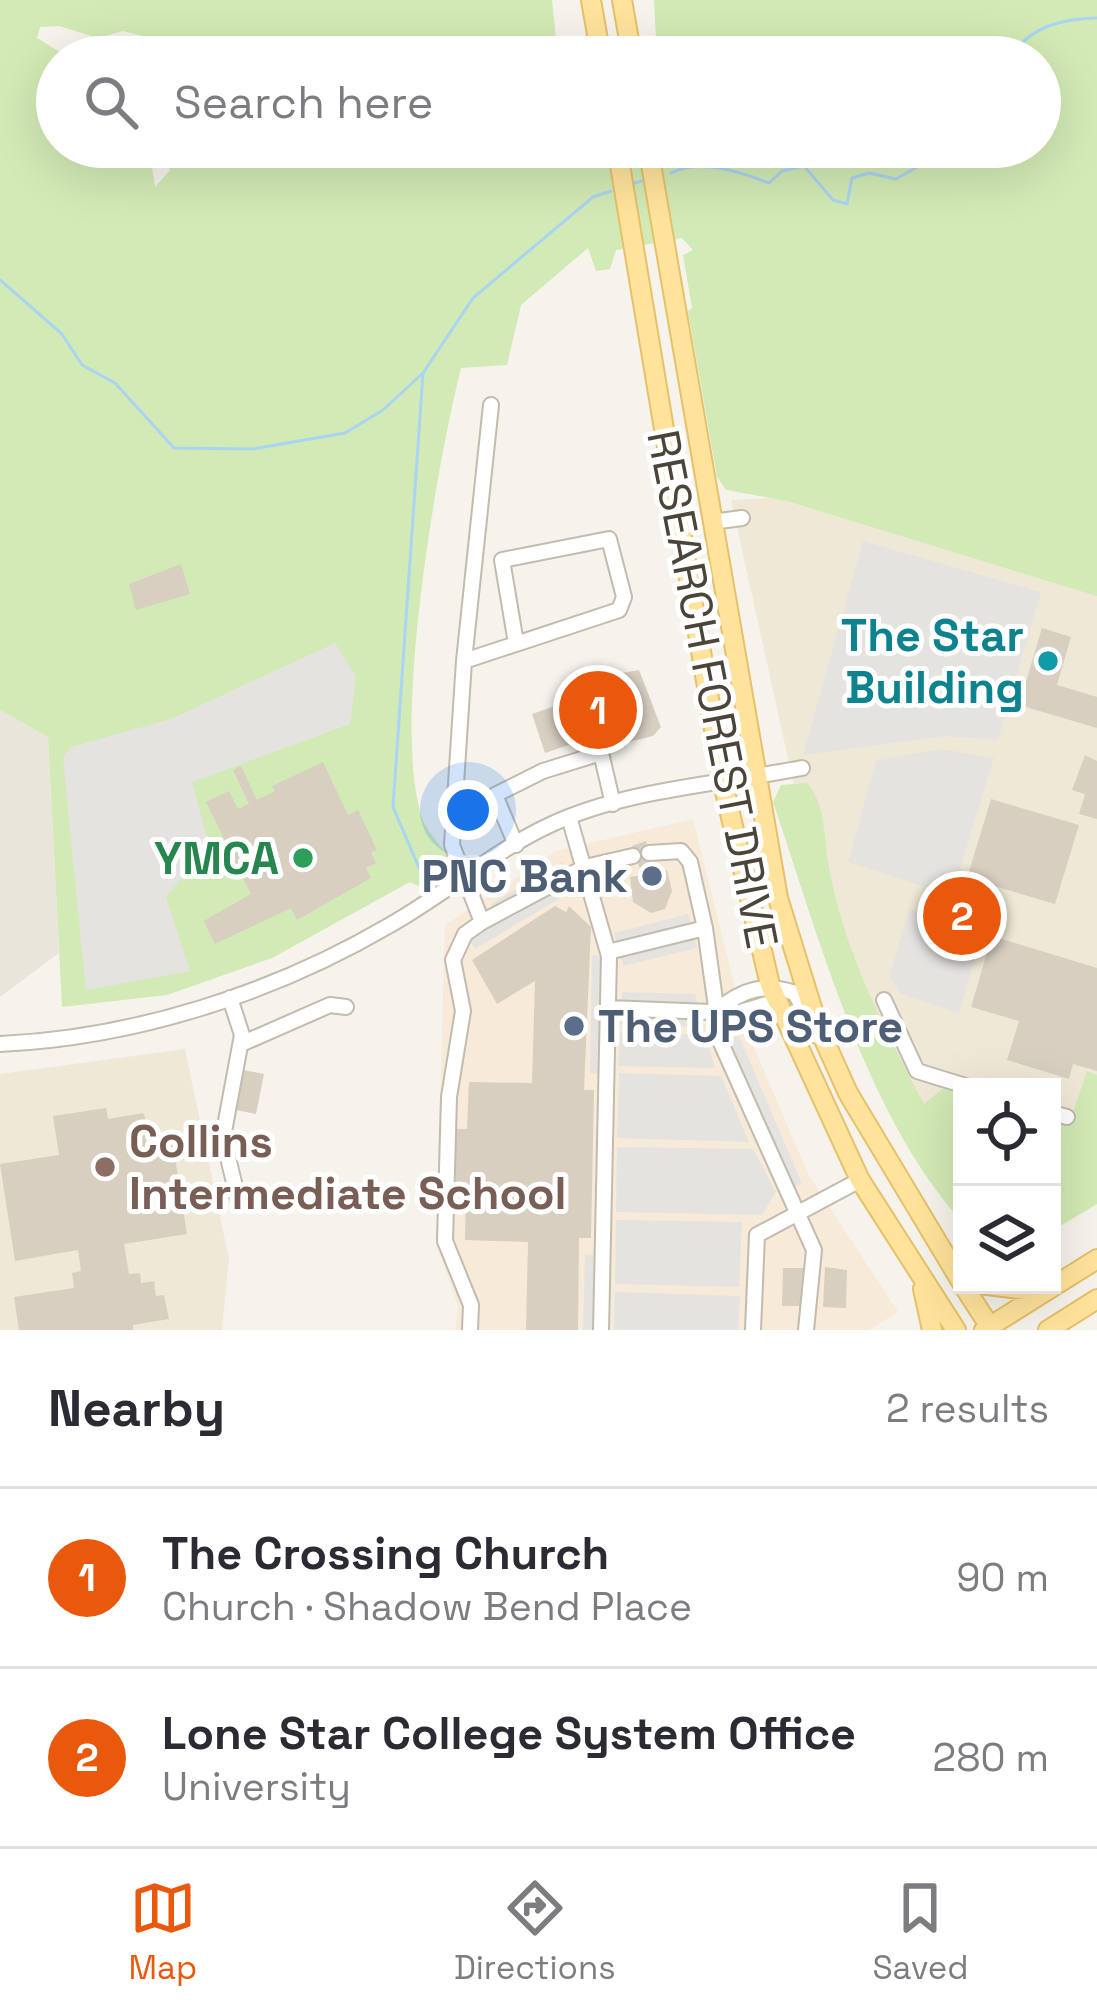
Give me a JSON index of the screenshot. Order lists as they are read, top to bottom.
{
  "streets": {
    "main road": ["RESEARCH FOREST DRIVE"]
  },
  "places": [
    "The Star Building",
    "YMCA",
    "PNC Bank",
    "The UPS Store",
    "Collins Intermediate School"
  ],
  "page": {
    "search": "Search here",
    "pins": ["1", "2"],
    "heading": ["Nearby", "2 results"],
    "list": [
      {
        "mark": "1",
        "name": "The Crossing Church",
        "note": "Church · Shadow Bend Place",
        "value": "90 m"
      },
      {
        "mark": "2",
        "name": "Lone Star College System Office",
        "note": "University",
        "value": "280 m"
      }
    ],
    "nav": ["Map", "Directions", "Saved"]
  }
}
